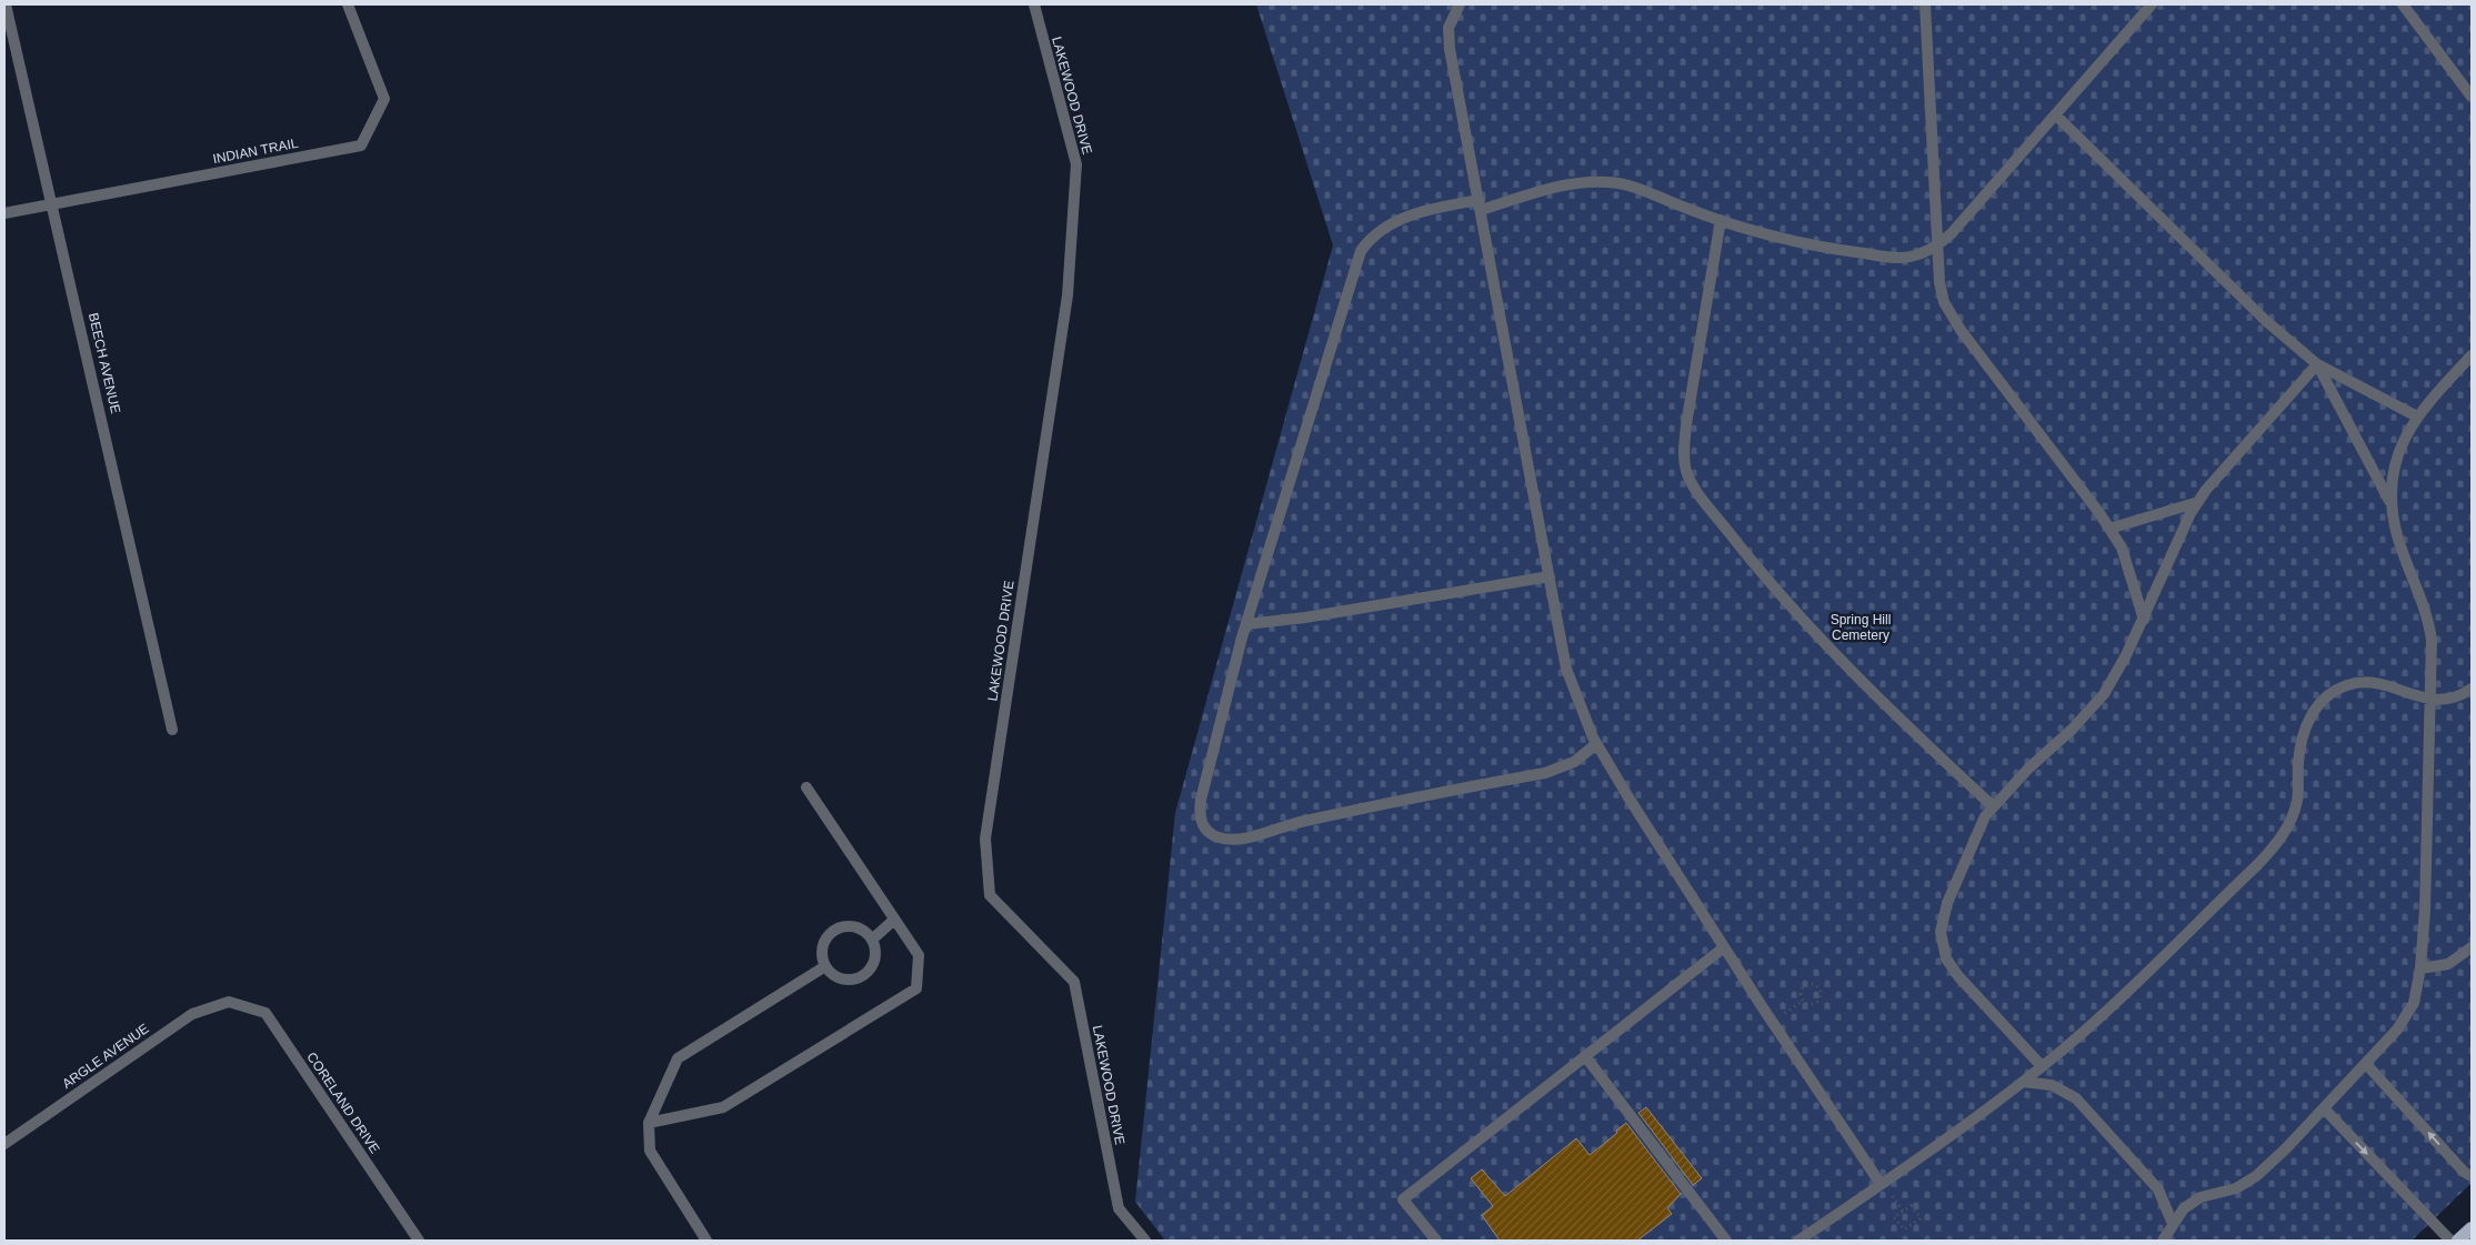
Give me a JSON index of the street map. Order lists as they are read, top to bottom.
{
  "streets": {
    "street": [
      "LAKEWOOD DRIVE",
      "INDIAN TRAIL",
      "BEECH AVENUE",
      "ARGLE AVENUE",
      "CORELAND DRIVE"
    ]
  },
  "crossings": [
    ["INDIAN TRAIL", "BEECH AVENUE"],
    ["ARGLE AVENUE", "CORELAND DRIVE"]
  ],
  "parks": ["Spring Hill Cemetery"]
}
